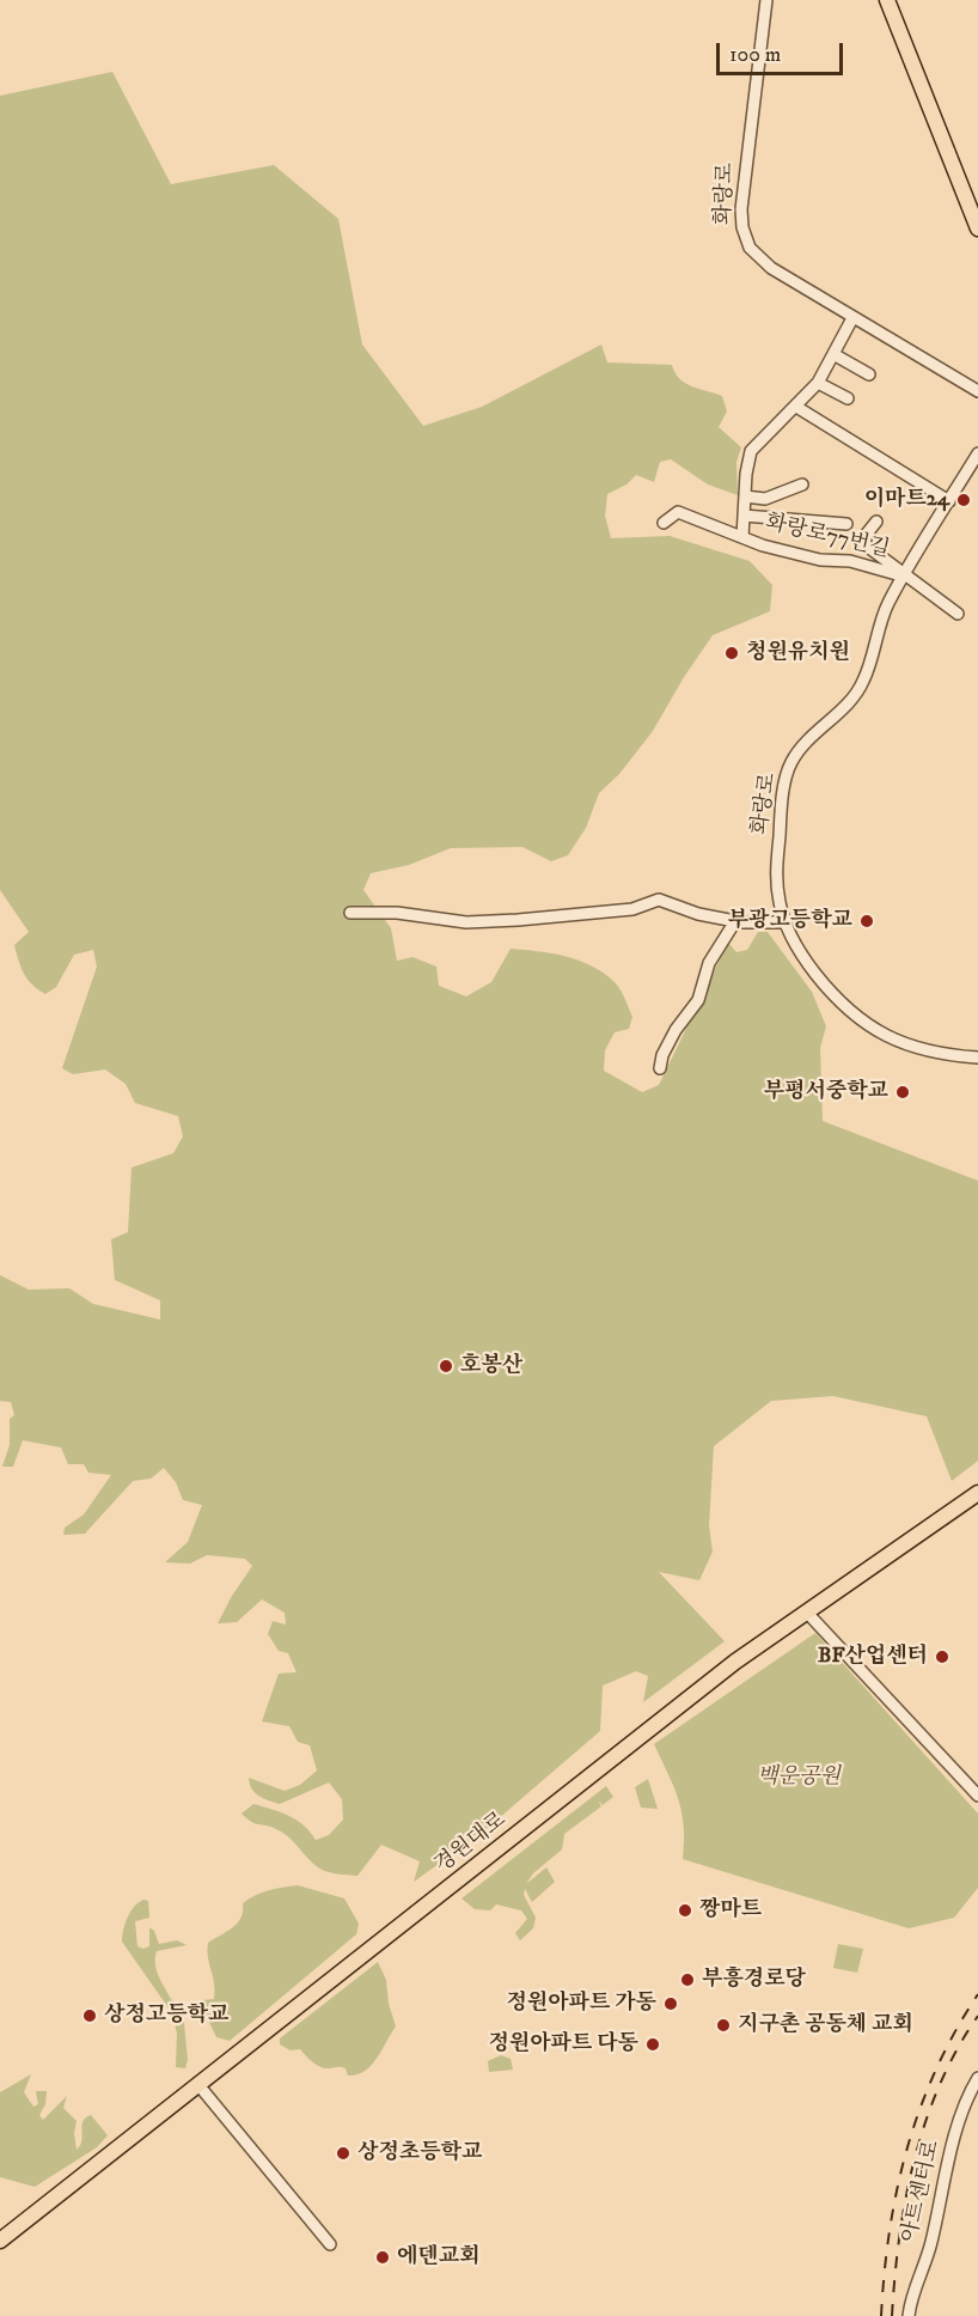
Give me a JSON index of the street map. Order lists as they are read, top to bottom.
{
  "streets": {
    "main road": ["경원대로"],
    "street": ["화랑로", "화랑로77번길", "아트센터로"]
  },
  "crossings": [
    ["화랑로", "화랑로77번길"]
  ],
  "parks": ["백운공원"],
  "places": [
    "이마트24",
    "청원유치원",
    "부광고등학교",
    "부평서중학교",
    "호봉산",
    "BF산업센터",
    "짱마트",
    "부흥경로당",
    "정원아파트 가동",
    "상정고등학교",
    "지구촌 공동체 교회",
    "정원아파트 다동",
    "상정초등학교",
    "에덴교회"
  ],
  "scale_bar": "100 m"
}
